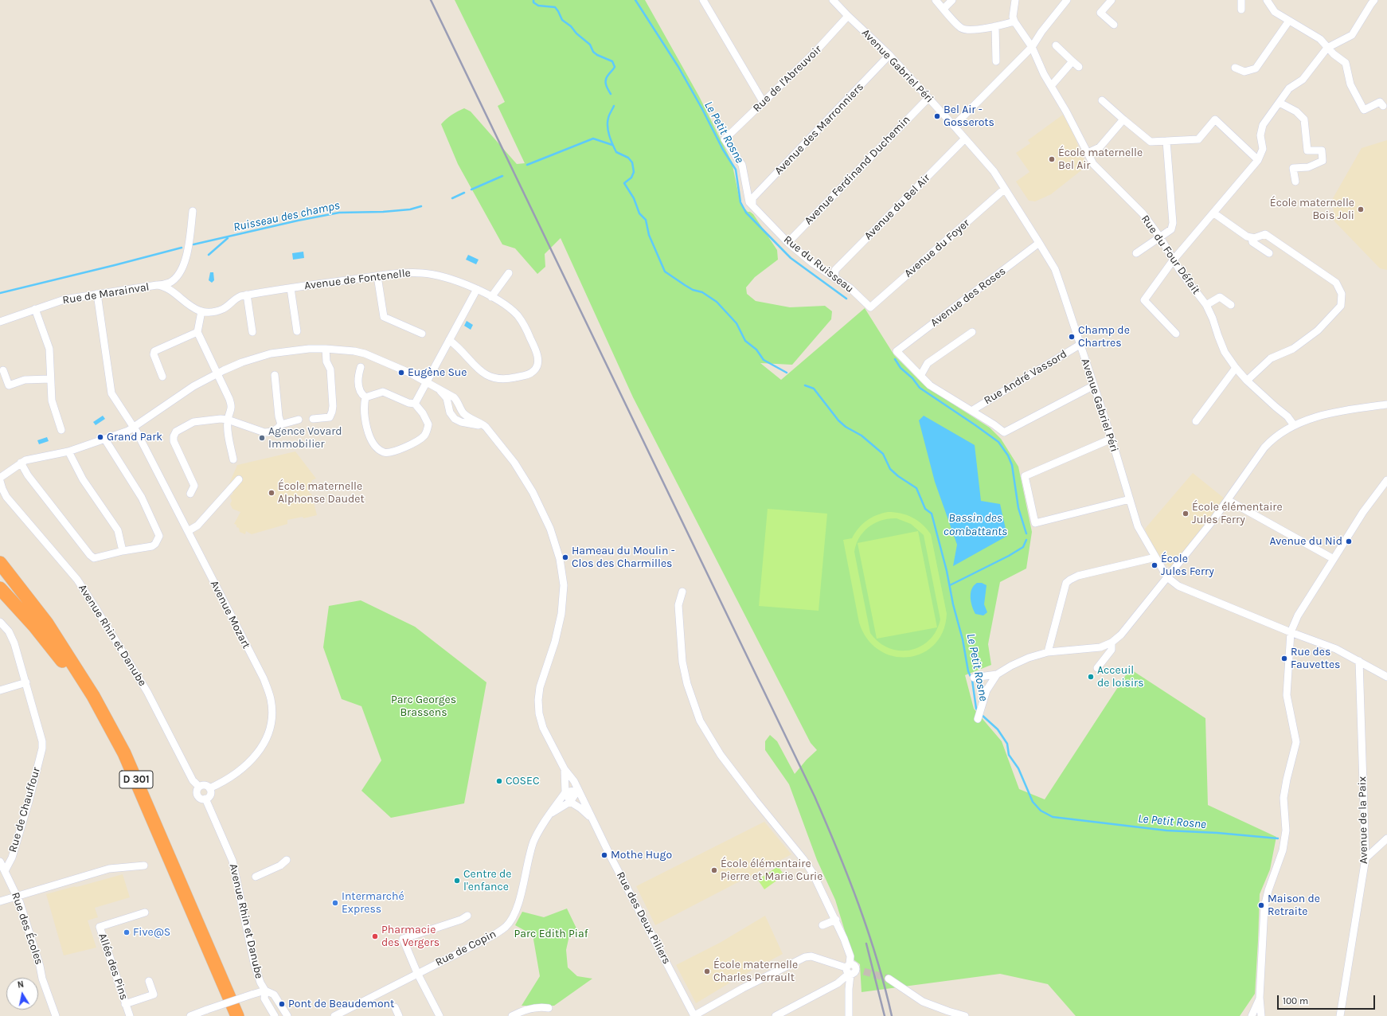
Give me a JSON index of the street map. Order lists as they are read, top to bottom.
{
  "streets": {
    "highway": ["D 301"],
    "street": [
      "Avenue Gabriel Péri",
      "Rue de l'Abreuvoir",
      "Avenue des Marronniers",
      "Avenue Ferdinand Duchemin",
      "Avenue du Bel Air",
      "Avenue du Foyer",
      "Rue du Four Défait",
      "Rue du Ruisseau",
      "Avenue de Fontenelle",
      "Rue de Marainval",
      "Avenue des Roses",
      "Rue André Vassord",
      "Avenue Mozart",
      "Avenue Rhin et Danube",
      "Rue de Chauffour",
      "Avenue de la Paix",
      "Rue des Deux Piliers",
      "Rue des Écoles",
      "Rue de Copin",
      "Allée des Pins"
    ]
  },
  "crossings": [
    ["Avenue Gabriel Péri", "Rue de l'Abreuvoir"],
    ["Avenue Gabriel Péri", "Avenue des Marronniers"],
    ["Avenue Gabriel Péri", "Avenue Ferdinand Duchemin"],
    ["Avenue Gabriel Péri", "Avenue du Bel Air"],
    ["Avenue Gabriel Péri", "Avenue du Foyer"],
    ["Avenue Gabriel Péri", "Avenue des Roses"],
    ["Avenue Gabriel Péri", "Rue André Vassord"],
    ["Avenue Gabriel Péri", "Avenue de la Paix"],
    ["Rue de l'Abreuvoir", "Rue du Ruisseau"],
    ["Avenue des Marronniers", "Rue du Ruisseau"],
    ["Avenue Ferdinand Duchemin", "Rue du Ruisseau"],
    ["Avenue du Bel Air", "Rue du Ruisseau"],
    ["Avenue du Foyer", "Rue du Ruisseau"],
    ["Rue de Marainval", "Avenue Mozart"],
    ["Avenue Mozart", "Avenue Rhin et Danube"],
    ["Avenue Mozart", "Rue des Deux Piliers"],
    ["Rue de Chauffour", "Rue des Écoles"],
    ["Rue des Deux Piliers", "Rue de Copin"]
  ],
  "water": ["Le Petit Rosne", "Ruisseau des champs", "Bassin des combattants"],
  "parks": ["Parc Georges Brassens", "Parc Edith Piaf"],
  "places": [
    "Bel Air - Gosserots",
    "École maternelle Bel Air",
    "École maternelle Bois Joli",
    "Champ de Chartres",
    "Eugène Sue",
    "Grand Park",
    "Agence Vovard Immobilier",
    "École maternelle Alphonse Daudet",
    "École élémentaire Jules Ferry",
    "Avenue du Nid",
    "Hameau du Moulin - Clos des Charmilles",
    "École Jules Ferry",
    "Rue des Fauvettes",
    "Acceuil de loisirs",
    "COSEC",
    "Mothe Hugo",
    "École élémentaire Pierre et Marie Curie",
    "Centre de l'enfance",
    "Intermarché Express",
    "Maison de Retraite",
    "Five@S",
    "Pharmacie des Vergers",
    "École maternelle Charles Perrault",
    "Pont de Beaudemont"
  ],
  "scale_bar": "100 m",
  "north": "top"
}
